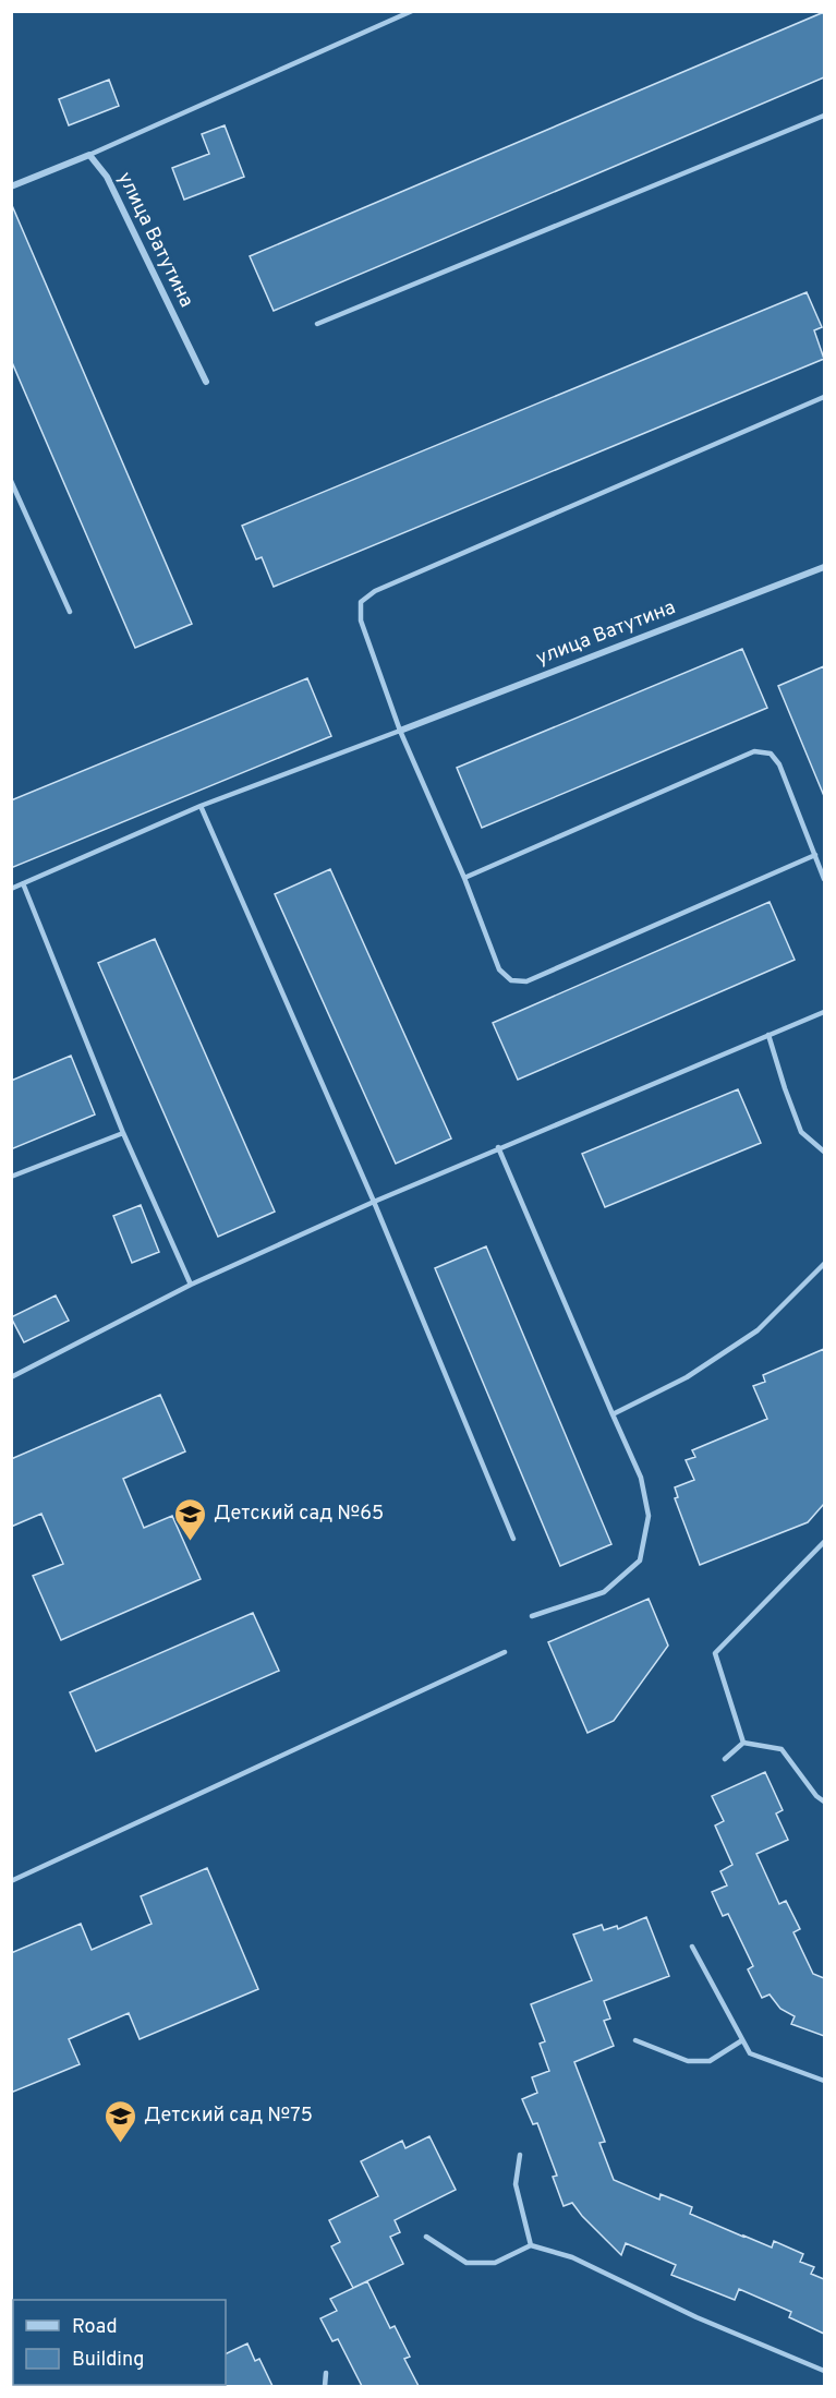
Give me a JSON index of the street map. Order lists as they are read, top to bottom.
{
  "streets": {
    "street": ["улица Ватутина"]
  },
  "places": {
    "school or university": ["Детский сад №65", "Детский сад №75"]
  },
  "legend": ["Road", "Building"]
}
